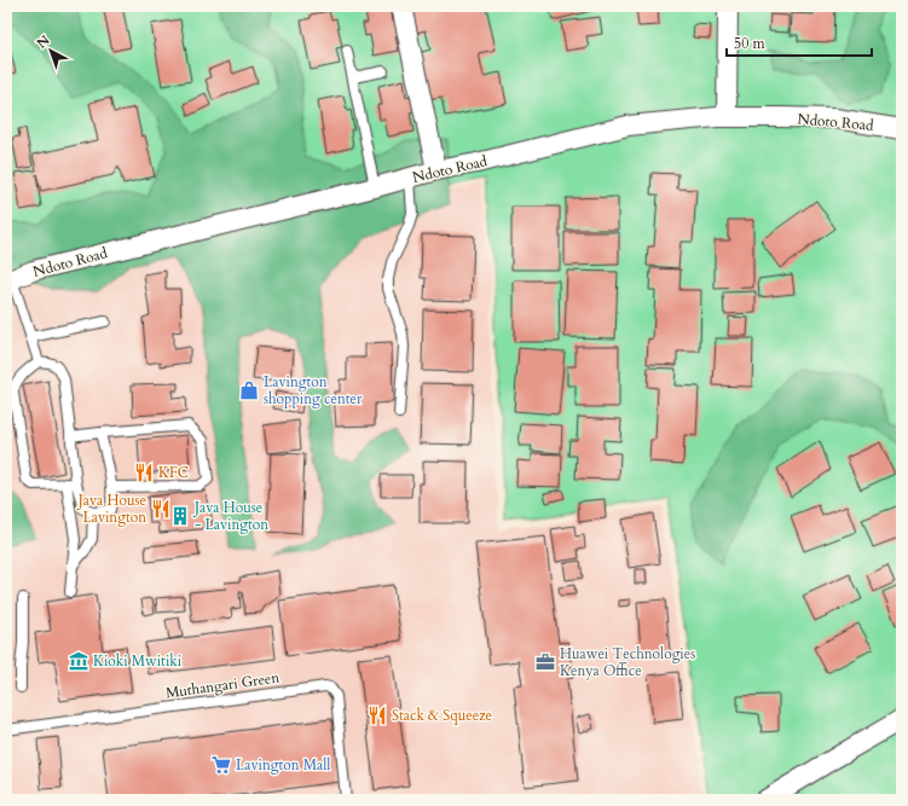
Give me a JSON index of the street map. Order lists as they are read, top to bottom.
{
  "streets": {
    "street": ["Ndoto Road"],
    "lane": ["Muthangari Green"]
  },
  "places": {
    "shop": ["Lavington shopping center"],
    "restaurant": ["KFC", "Java House Lavington", "Stack & Squeeze"],
    "building": ["Java House - Lavington"],
    "museum": ["Kioki Mwitiki"],
    "office": ["Huawei Technologies Kenya Office"],
    "supermarket": ["Lavington Mall"]
  },
  "scale_bar": "50 m",
  "north": "top left"
}
